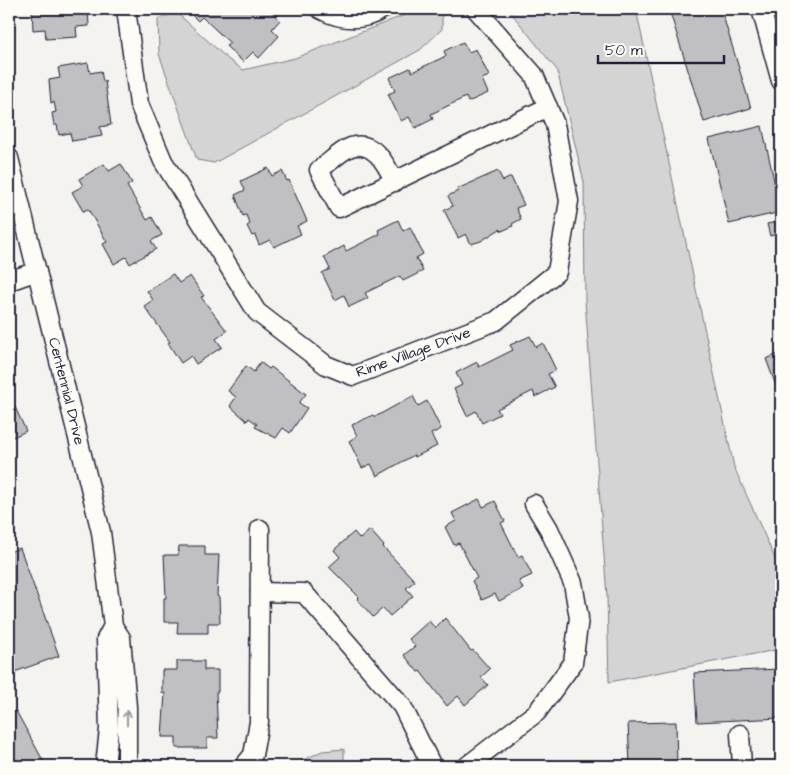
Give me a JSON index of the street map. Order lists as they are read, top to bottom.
{
  "streets": {
    "street": ["Rime Village Drive", "Centennial Drive"]
  },
  "scale_bar": "50 m"
}
